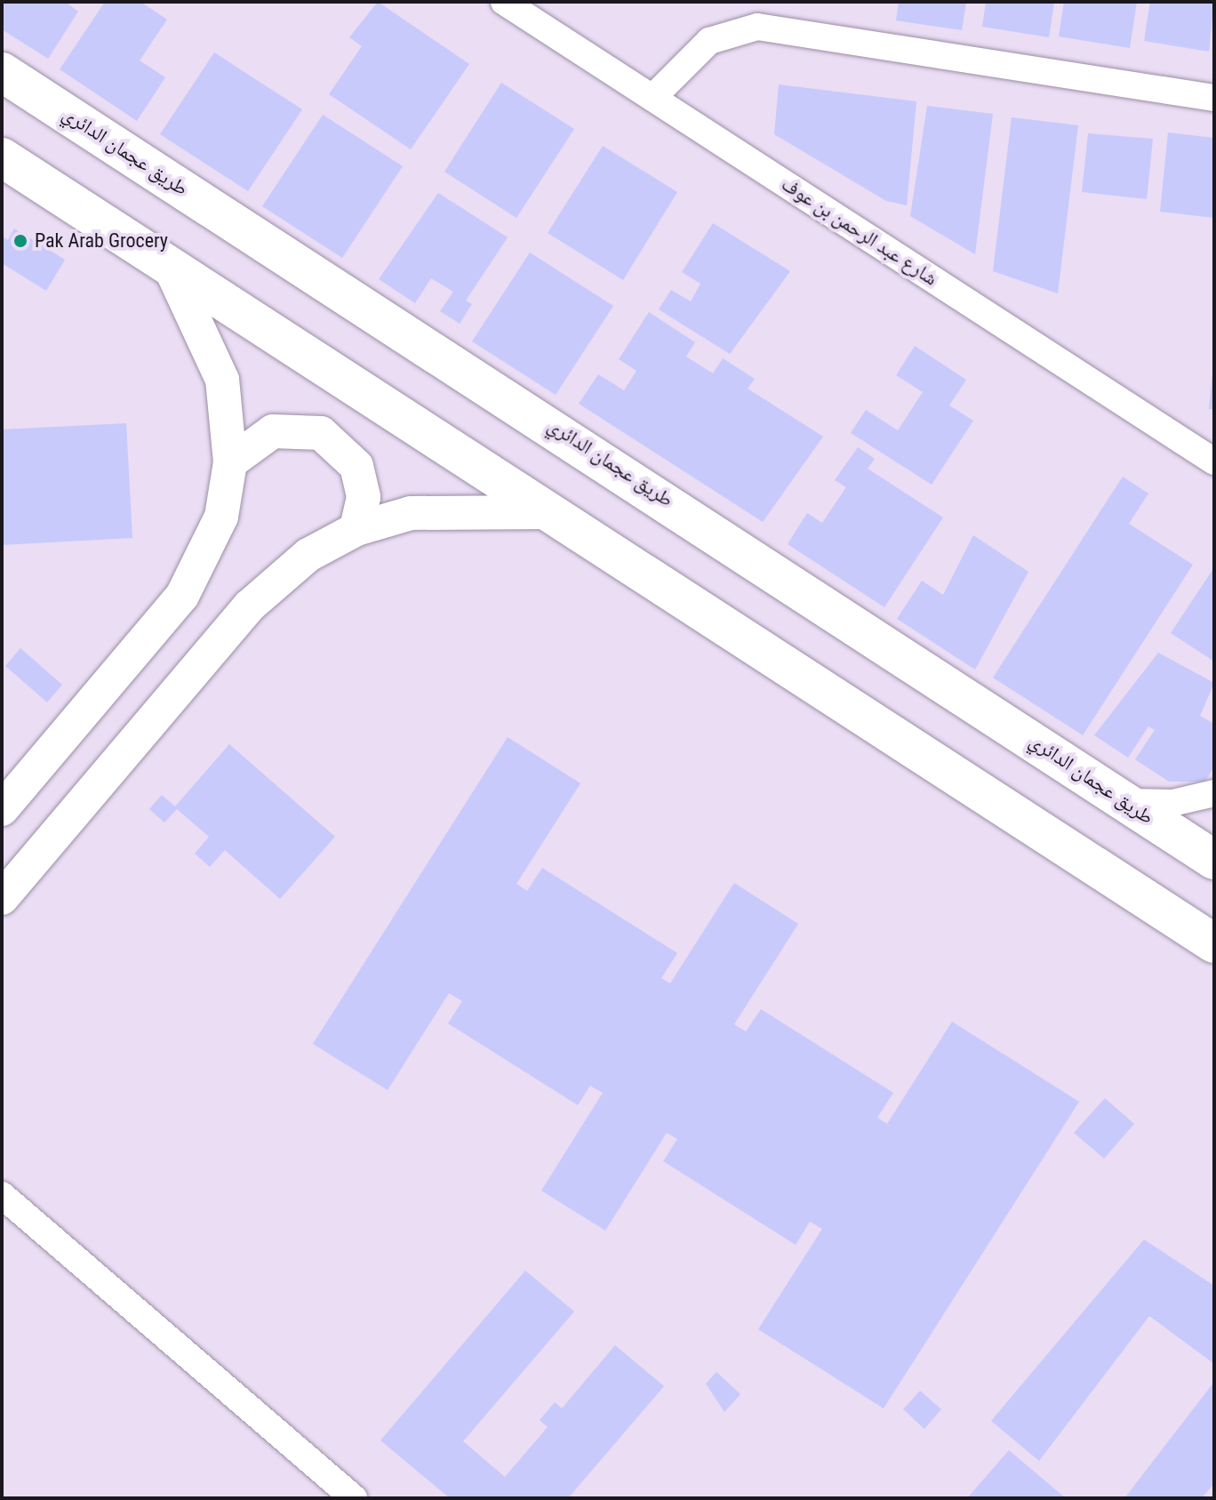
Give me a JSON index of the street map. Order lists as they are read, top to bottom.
{
  "streets": {
    "main road": ["طريق عجمان الدائري"],
    "street": ["شارع عبد الرحمن بن عوف"]
  },
  "places": ["Pak Arab Grocery"]
}
